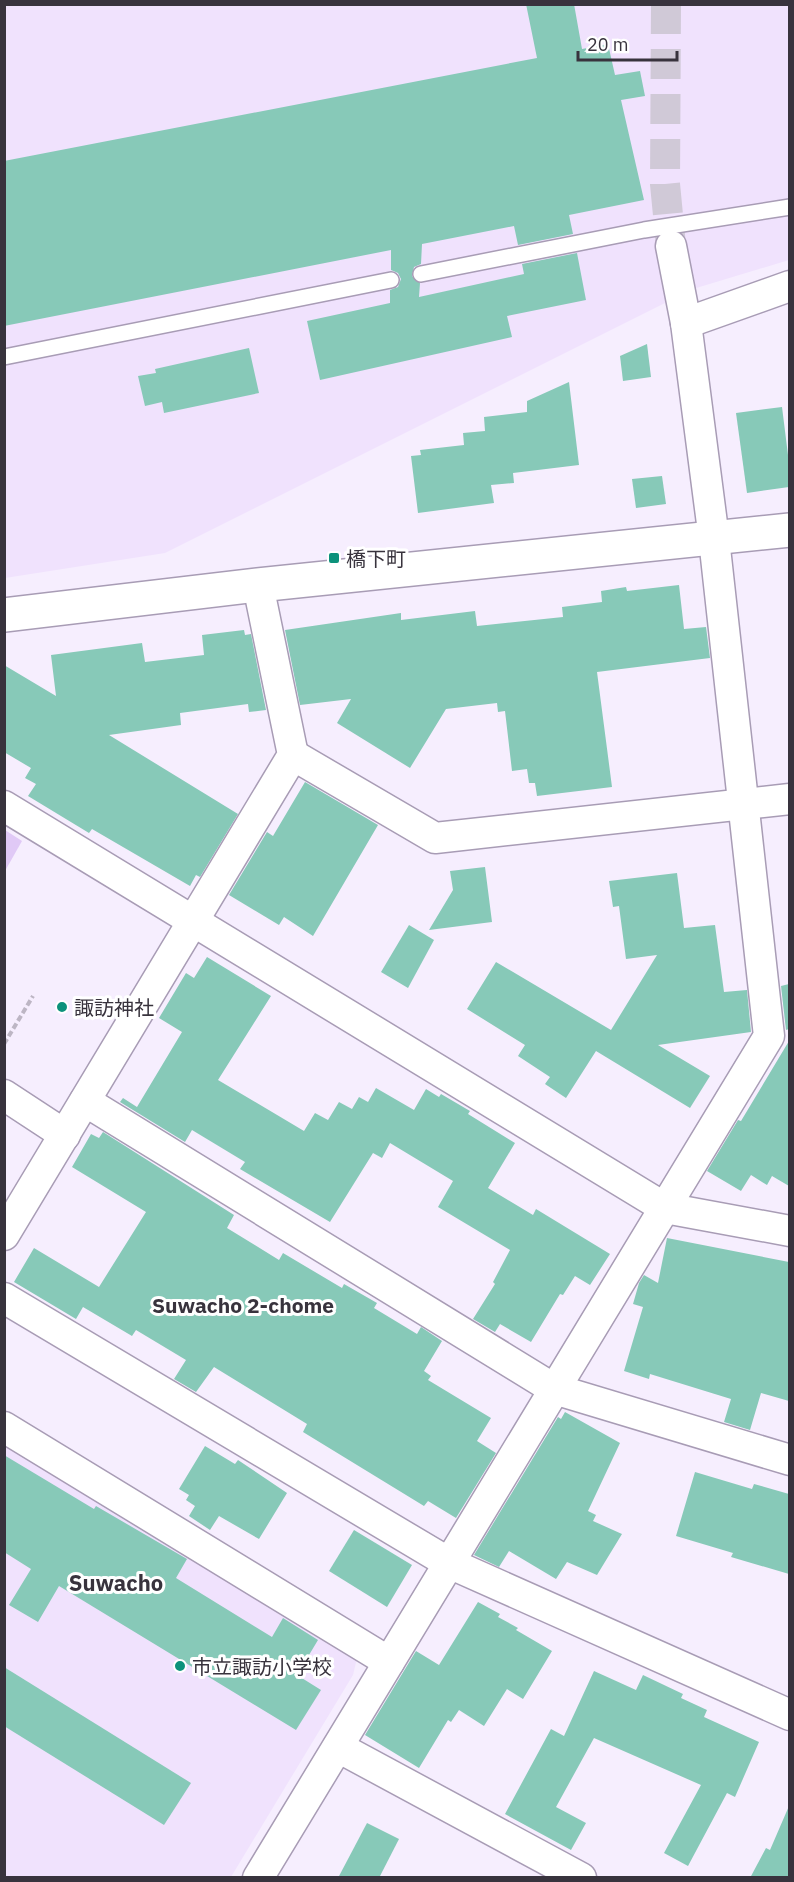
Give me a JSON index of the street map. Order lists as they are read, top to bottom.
{
  "districts": ["Suwacho 2-chome", "Suwacho"],
  "places": {
    "transit": ["橋下町"],
    "other": ["諏訪神社", "市立諏訪小学校"]
  },
  "scale_bar": "20 m"
}
